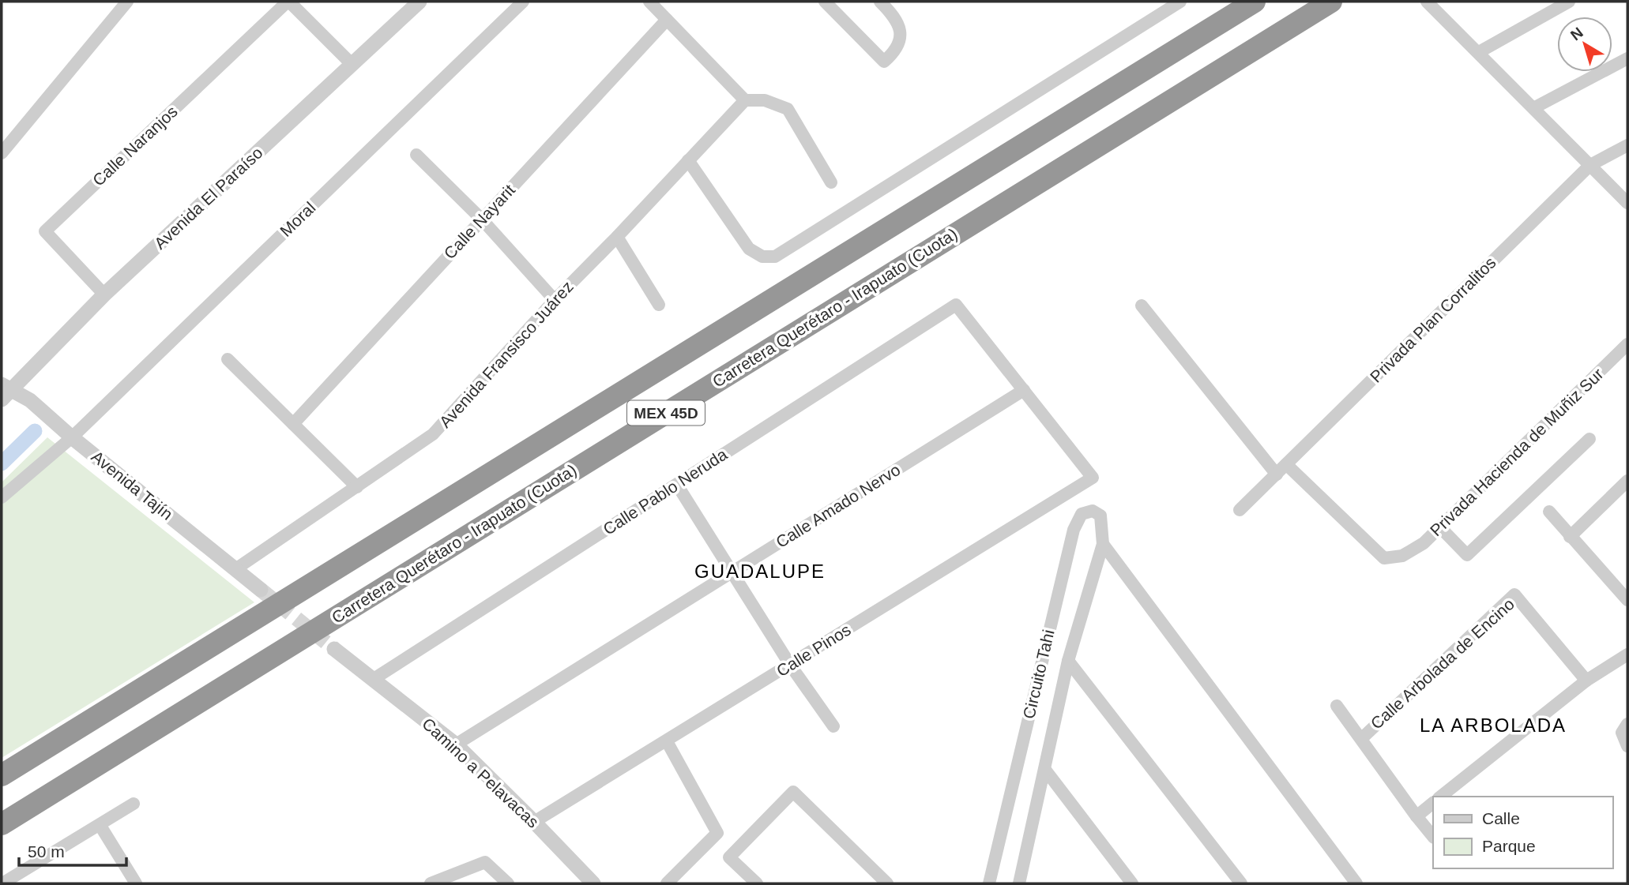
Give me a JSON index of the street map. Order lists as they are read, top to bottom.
{
  "streets": {
    "highway": ["Carretera Querétaro - Irapuato (Cuota)", "MEX 45D"],
    "street": [
      "Calle Naranjos",
      "Avenida El Paraíso",
      "Moral",
      "Calle Nayarit",
      "Privada Plan Corralitos",
      "Avenida Fransisco Juárez",
      "Privada Hacienda de Muñiz Sur",
      "Avenida Tajín",
      "Calle Pablo Neruda",
      "Calle Amado Nervo",
      "Calle Pinos",
      "Calle Arbolada de Encino",
      "Circuito Tahi",
      "Camino a Pelavacas"
    ]
  },
  "crossings": [
    ["Calle Naranjos", "Avenida El Paraíso"],
    ["Avenida El Paraíso", "Avenida Tajín"],
    ["Moral", "Avenida Tajín"],
    ["Privada Plan Corralitos", "Privada Hacienda de Muñiz Sur"],
    ["Avenida Fransisco Juárez", "Avenida Tajín"],
    ["Calle Pablo Neruda", "Calle Amado Nervo"],
    ["Calle Pablo Neruda", "Calle Pinos"],
    ["Calle Pablo Neruda", "Camino a Pelavacas"],
    ["Calle Amado Nervo", "Calle Pinos"],
    ["Calle Amado Nervo", "Camino a Pelavacas"],
    ["Calle Pinos", "Camino a Pelavacas"]
  ],
  "districts": ["GUADALUPE", "LA ARBOLADA"],
  "legend": ["Calle", "Parque"],
  "scale_bar": "50 m",
  "north": "top left"
}
